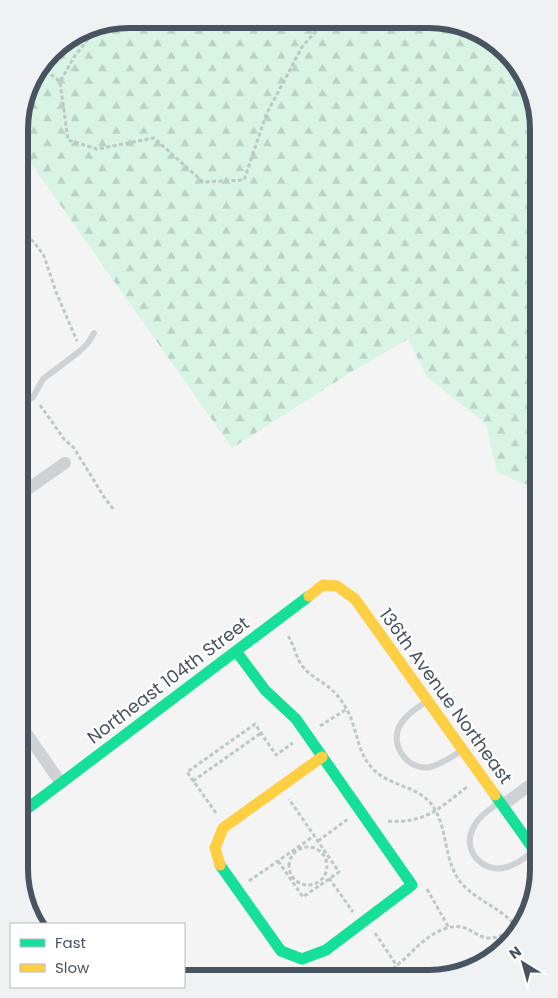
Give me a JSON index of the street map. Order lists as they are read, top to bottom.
{
  "streets": {
    "street": ["Northeast 104th Street", "136th Avenue Northeast"]
  },
  "crossings": [
    ["Northeast 104th Street", "136th Avenue Northeast"]
  ],
  "legend": ["Fast", "Slow"],
  "north": "top left"
}
